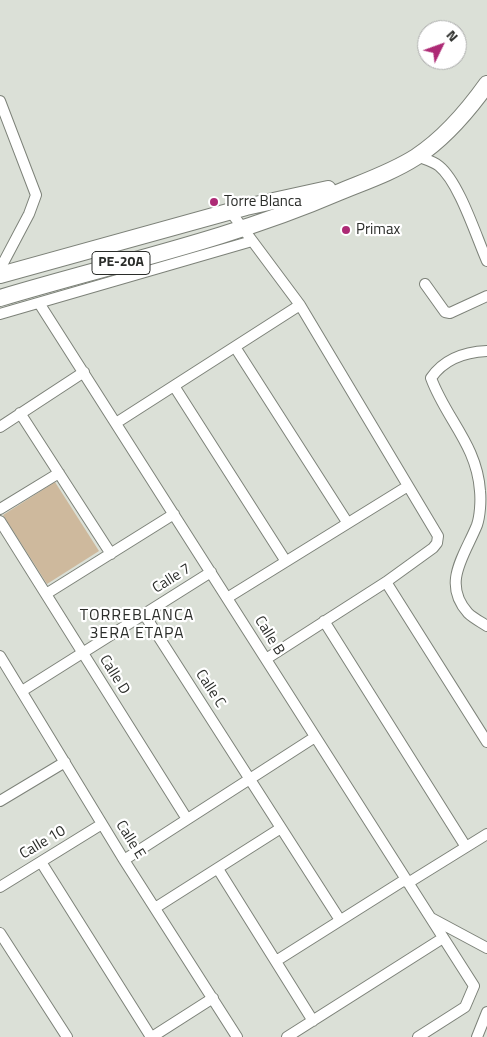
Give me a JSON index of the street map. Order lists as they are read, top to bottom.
{
  "streets": {
    "highway": ["PE-20A"],
    "street": [
      "Calle 7",
      "Calle B",
      "Calle D",
      "Calle C",
      "Calle E",
      "Calle 10"
    ]
  },
  "crossings": [
    ["Calle 7", "Calle B"],
    ["Calle 7", "Calle D"],
    ["Calle 7", "Calle C"],
    ["Calle 7", "Calle E"],
    ["Calle E", "Calle 10"]
  ],
  "districts": ["TORREBLANCA 3ERA ETAPA"],
  "places": ["Torre Blanca", "Primax"],
  "north": "top right"
}
